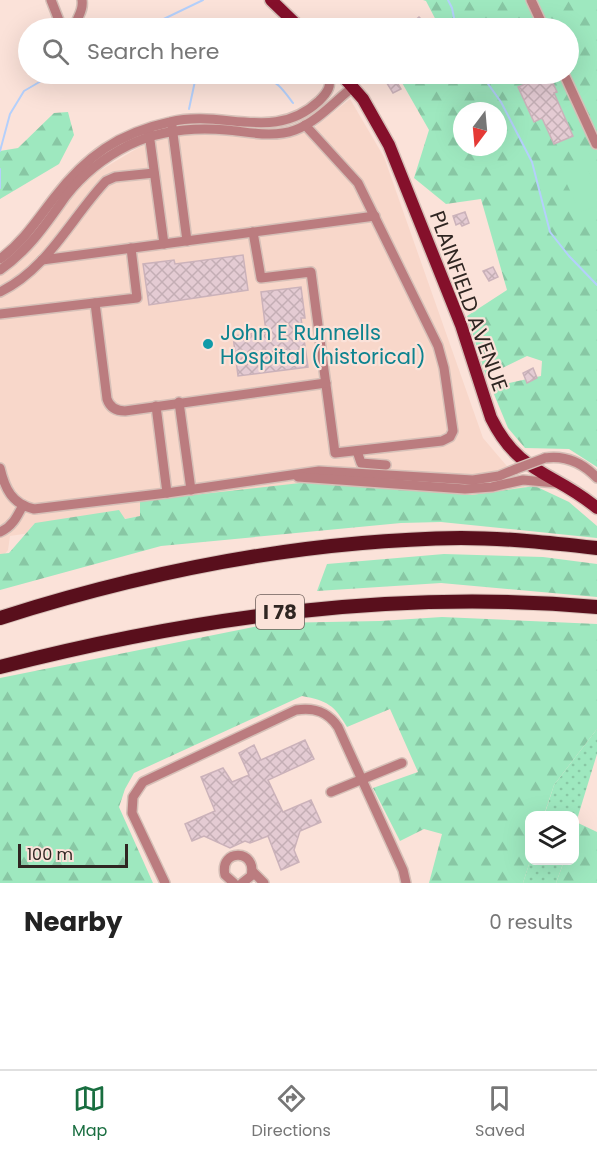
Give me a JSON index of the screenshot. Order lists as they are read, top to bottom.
{
  "streets": {
    "highway": ["I 78"],
    "main road": ["PLAINFIELD AVENUE"]
  },
  "places": ["John E Runnells Hospital (historical)"],
  "scale_bar": "100 m",
  "north": "bottom",
  "page": {
    "search": "Search here",
    "scale": "100 m",
    "heading": ["Nearby", "0 results"],
    "nav": ["Map", "Directions", "Saved"]
  }
}
